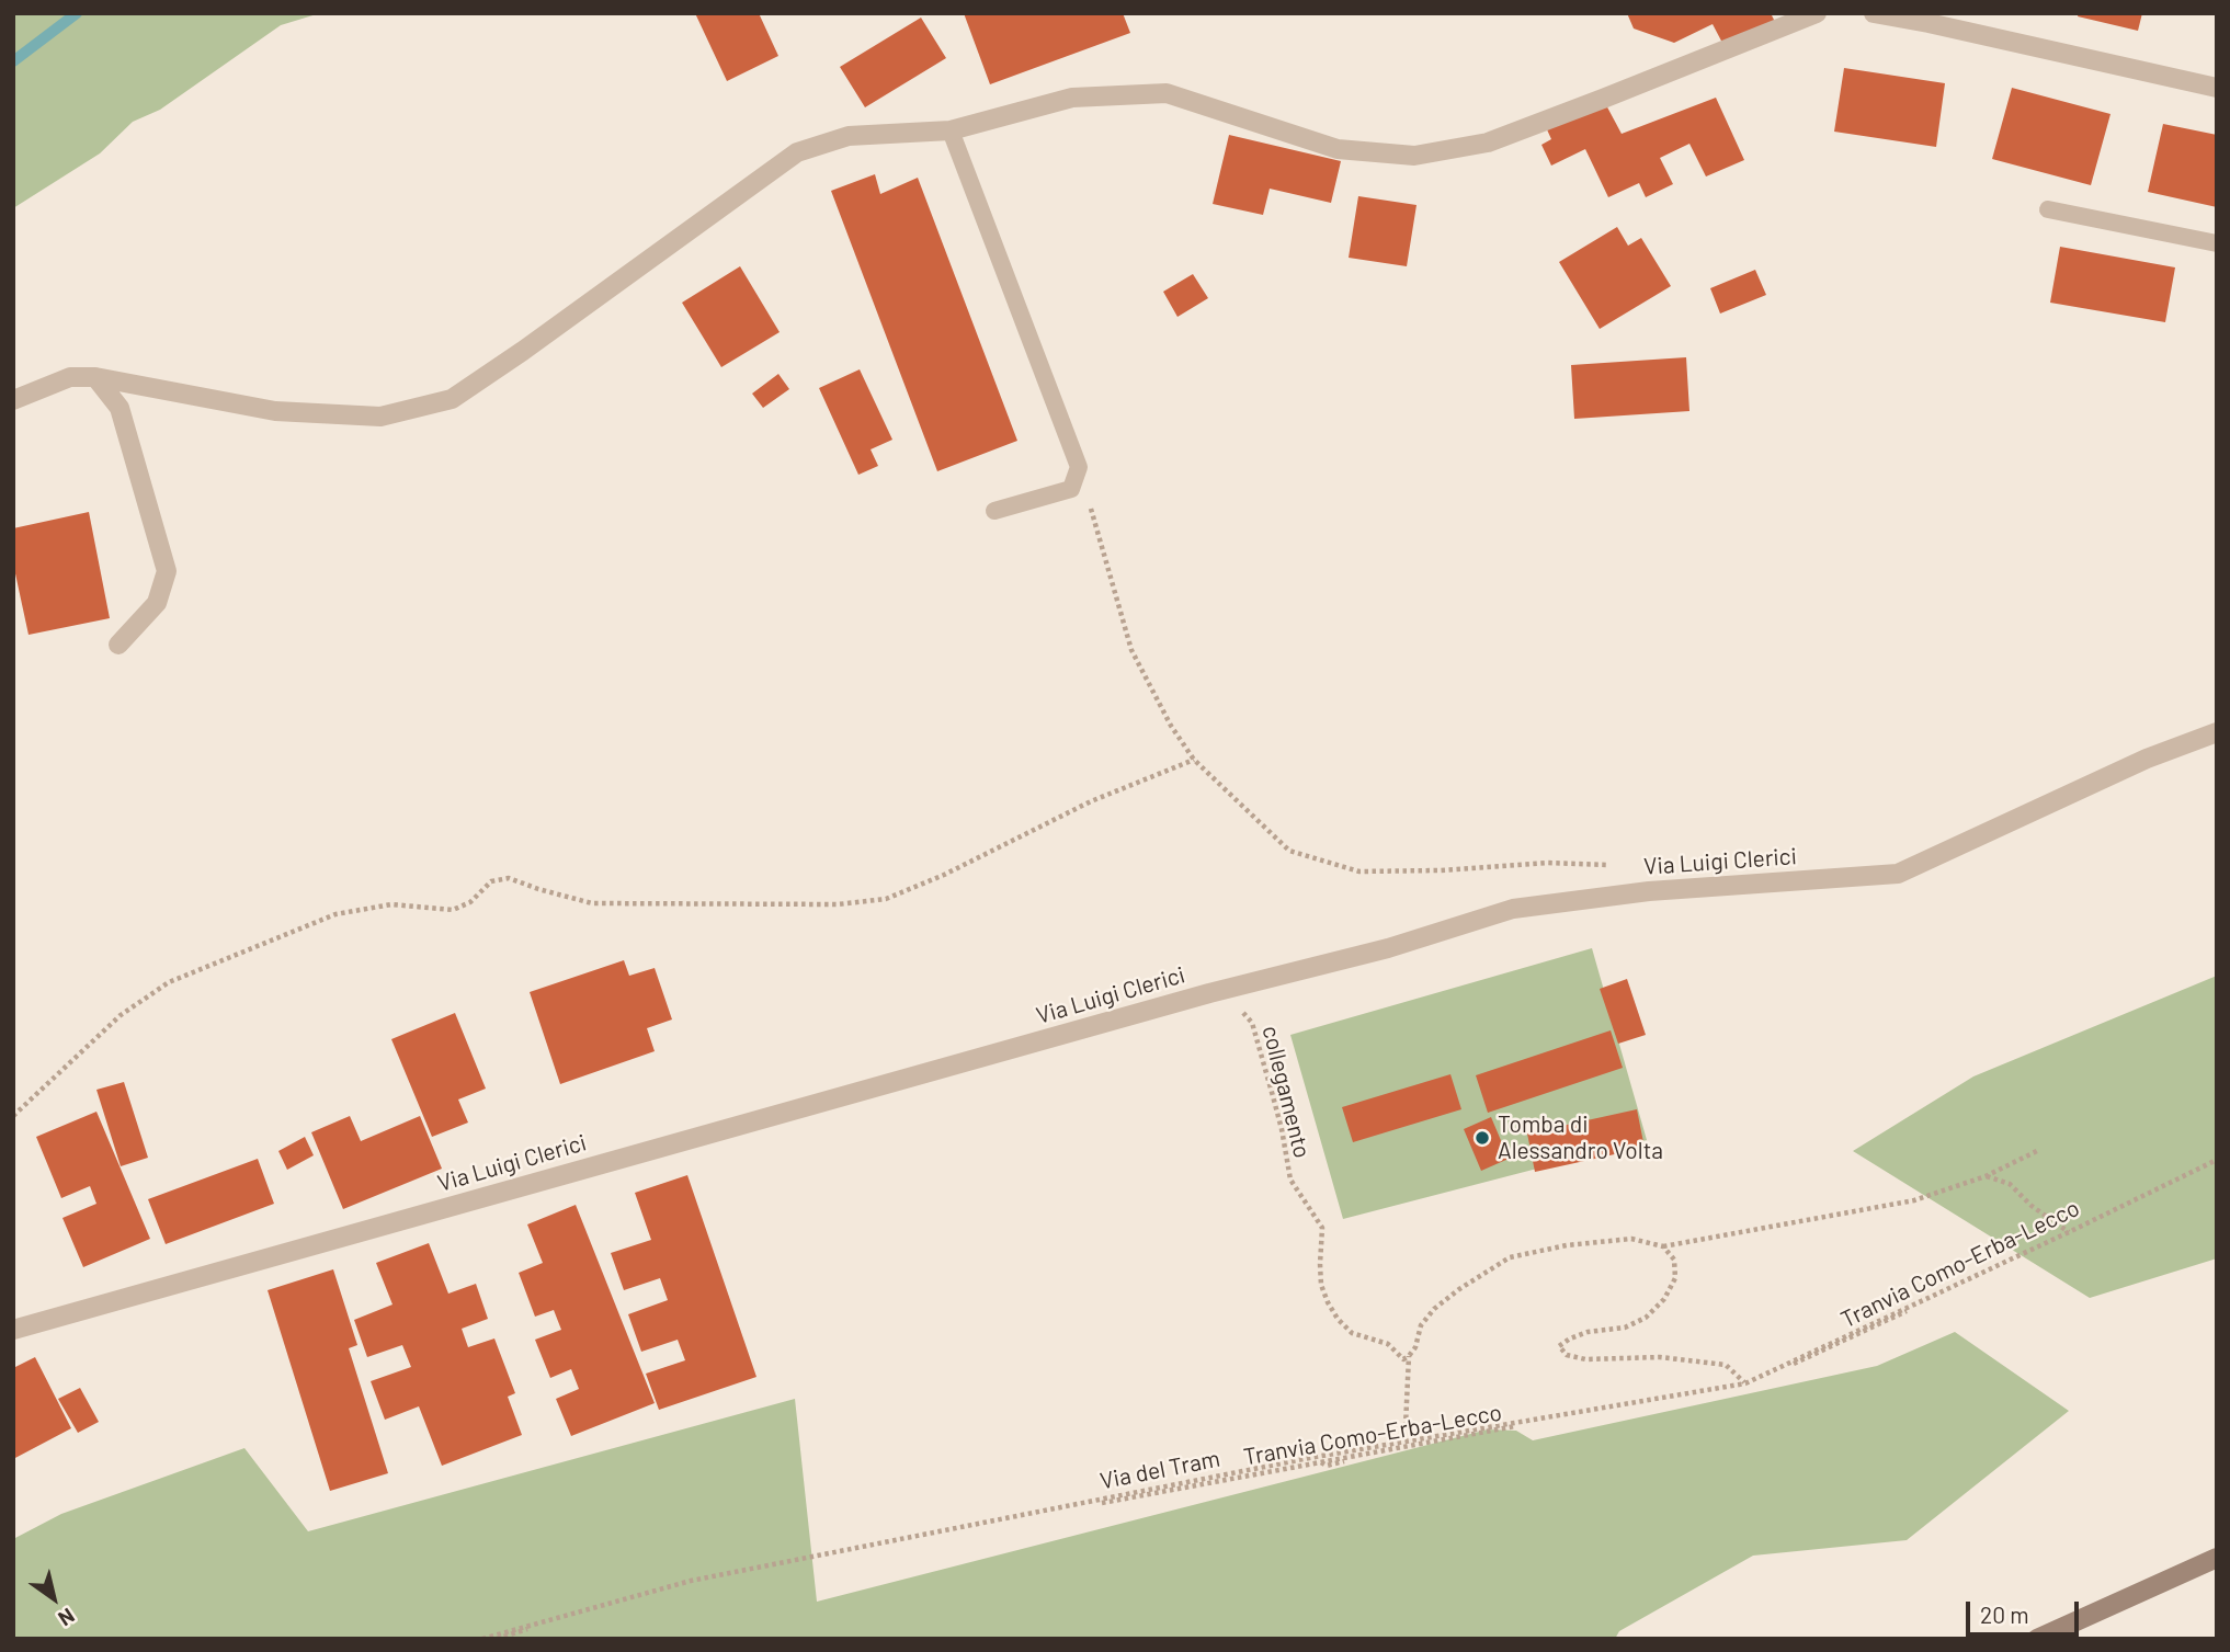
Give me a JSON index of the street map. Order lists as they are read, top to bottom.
{
  "streets": {
    "street": ["Via Luigi Clerici"],
    "path": ["collegamento", "Tranvia Como-Erba-Lecco", "Via del Tram"]
  },
  "crossings": [
    ["Via Luigi Clerici", "collegamento"],
    ["Tranvia Como-Erba-Lecco", "Via del Tram"]
  ],
  "places": ["Tomba di Alessandro Volta"],
  "scale_bar": "20 m",
  "north": "bottom right"
}
